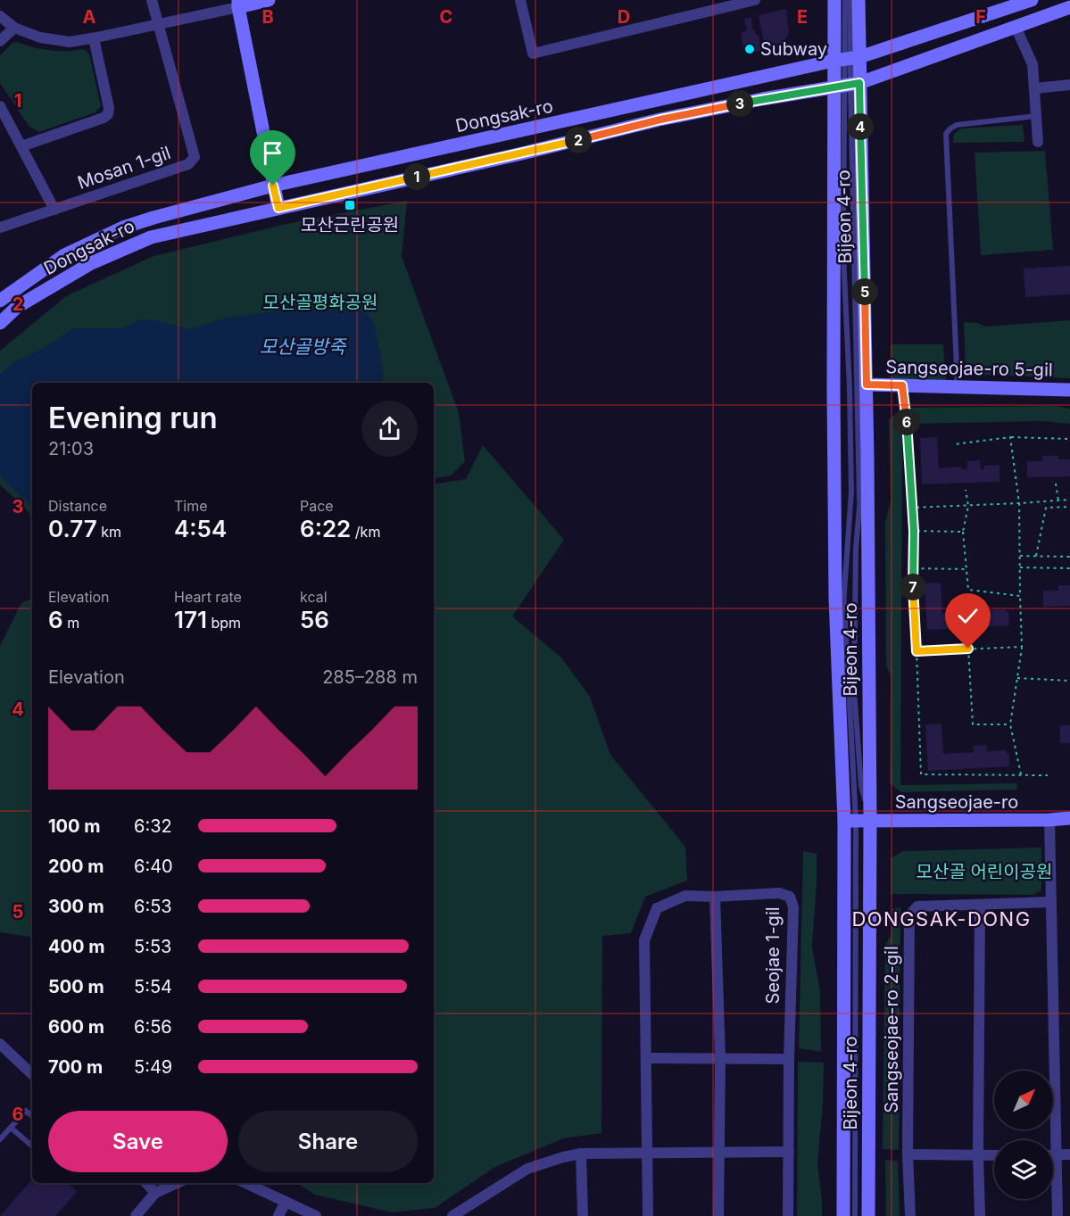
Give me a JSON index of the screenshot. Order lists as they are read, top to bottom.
{
  "streets": {
    "main road": [
      "Dongsak-ro",
      "Bijeon 4-ro",
      "Sangseojae-ro 5-gil",
      "Sangseojae-ro"
    ],
    "street": ["Mosan 1-gil", "Seojae 1-gil", "Sangseojae-ro 2-gil"]
  },
  "crossings": [
    ["Dongsak-ro", "Bijeon 4-ro"],
    ["Bijeon 4-ro", "Sangseojae-ro 5-gil"],
    ["Bijeon 4-ro", "Sangseojae-ro"]
  ],
  "districts": ["DONGSAK-DONG"],
  "water": ["모산골방죽"],
  "parks": ["모산골평화공원", "모산골 어린이공원"],
  "places": {
    "other": ["Subway"],
    "transit": ["모산근린공원"]
  },
  "north": "top right",
  "page": {
    "pins": [
      "3",
      "4",
      "2",
      "1",
      "5",
      "6",
      "7"
    ],
    "heading": ["Evening run", "21:03"],
    "stats": [
      ["Distance", "0.77 km"],
      ["Time", "4:54"],
      ["Pace", "6:22 /km"],
      ["Elevation", "6 m"],
      ["Heart rate", "171 bpm"],
      ["kcal", "56"]
    ],
    "chart": ["Elevation", "285–288 m"],
    "list": [
      {
        "name": "100 m",
        "note": "6:32"
      },
      {
        "name": "200 m",
        "note": "6:40"
      },
      {
        "name": "300 m",
        "note": "6:53"
      },
      {
        "name": "400 m",
        "note": "5:53"
      },
      {
        "name": "500 m",
        "note": "5:54"
      },
      {
        "name": "600 m",
        "note": "6:56"
      },
      {
        "name": "700 m",
        "note": "5:49"
      }
    ],
    "buttons": ["Save", "Share"]
  },
  "grid": {
    "columns": [
      "A",
      "B",
      "C",
      "D",
      "E",
      "F"
    ],
    "rows": [
      "1",
      "2",
      "3",
      "4",
      "5",
      "6"
    ]
  }
}
